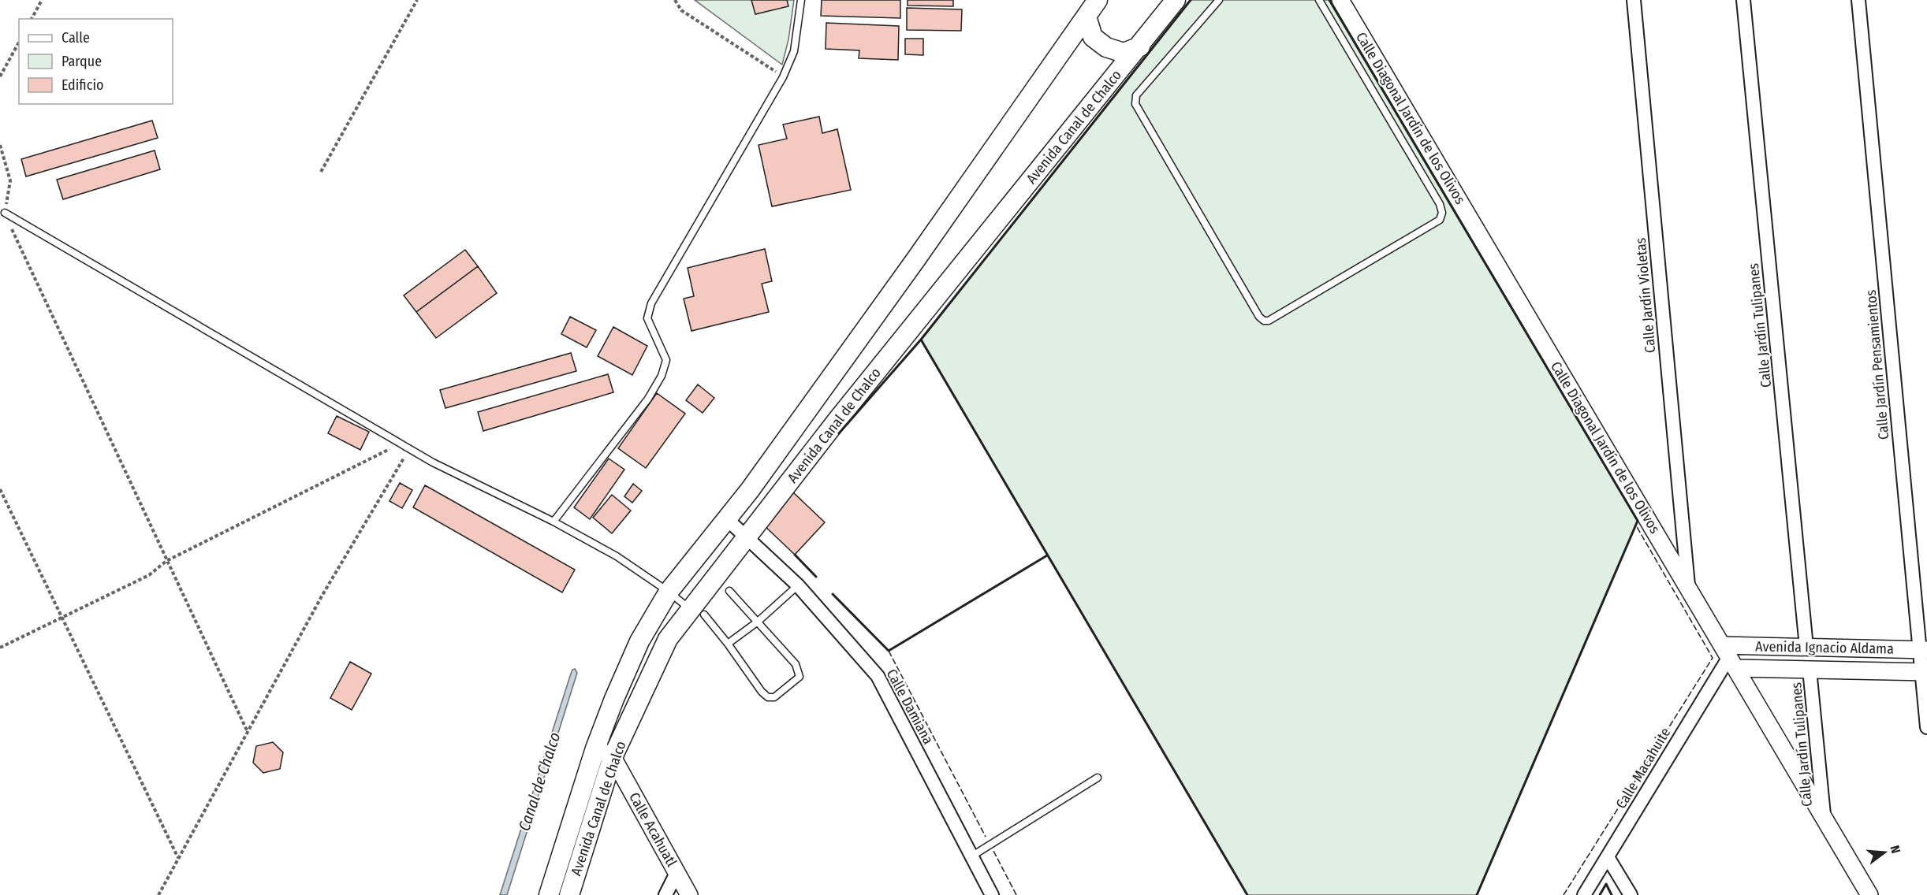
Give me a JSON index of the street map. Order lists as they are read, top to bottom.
{
  "streets": {
    "main road": ["Avenida Canal de Chalco"],
    "street": [
      "Calle Diagonal Jardín de los Olivos",
      "Calle Jardín Violetas",
      "Calle Jardín Tulipanes",
      "Calle Jardín Pensamientos",
      "Avenida Ignacio Aldama",
      "Calle Damiana",
      "Calle Macahuite",
      "Calle Acahuatl"
    ]
  },
  "crossings": [
    ["Calle Diagonal Jardín de los Olivos", "Calle Jardín Violetas"],
    ["Calle Diagonal Jardín de los Olivos", "Calle Jardín Tulipanes"],
    ["Calle Diagonal Jardín de los Olivos", "Avenida Ignacio Aldama"],
    ["Calle Diagonal Jardín de los Olivos", "Calle Macahuite"],
    ["Avenida Canal de Chalco", "Calle Damiana"],
    ["Avenida Canal de Chalco", "Calle Acahuatl"],
    ["Calle Jardín Tulipanes", "Avenida Ignacio Aldama"],
    ["Calle Jardín Pensamientos", "Avenida Ignacio Aldama"],
    ["Avenida Ignacio Aldama", "Calle Macahuite"]
  ],
  "water": ["Canal de Chalco"],
  "legend": ["Calle", "Parque", "Edificio"],
  "north": "right"
}
